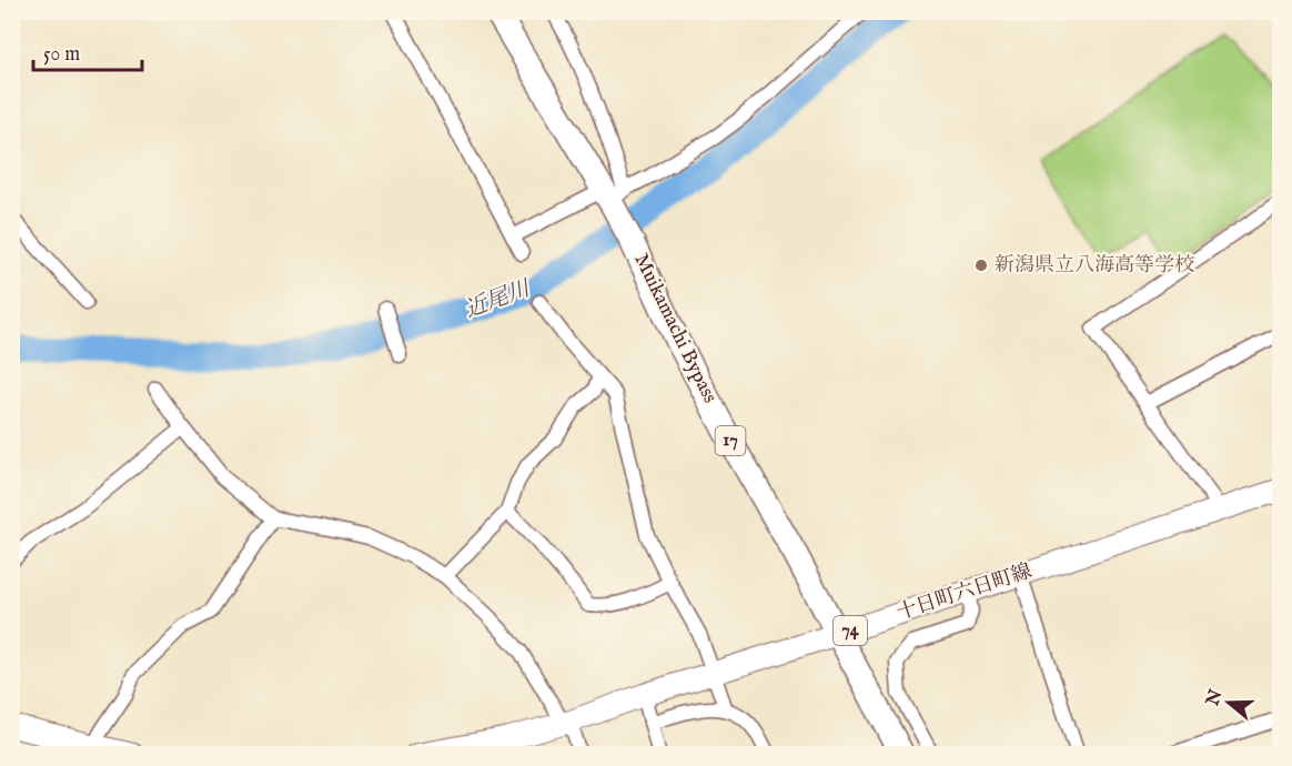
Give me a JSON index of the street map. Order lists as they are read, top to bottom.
{
  "streets": {
    "highway": ["Muikamachi Bypass", "17"],
    "main road": ["十日町六日町線", "74"]
  },
  "crossings": [
    ["Muikamachi Bypass", "十日町六日町線"]
  ],
  "water": ["近尾川"],
  "places": ["新潟県立八海高等学校"],
  "scale_bar": "50 m",
  "north": "left"
}
